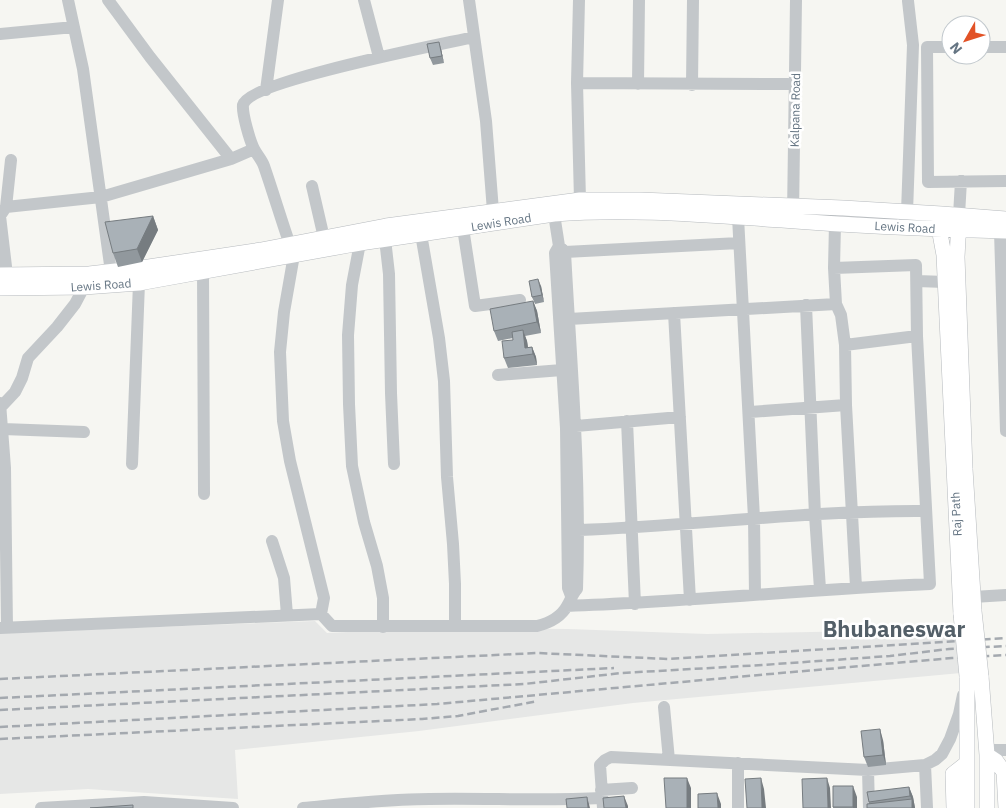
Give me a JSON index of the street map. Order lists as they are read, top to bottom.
{
  "streets": {
    "main road": ["Lewis Road", "Raj Path"],
    "street": ["Kalpana Road"]
  },
  "crossings": [
    ["Kalpana Road", "Lewis Road"],
    ["Lewis Road", "Raj Path"]
  ],
  "districts": ["Bhubaneswar"],
  "north": "bottom left"
}
